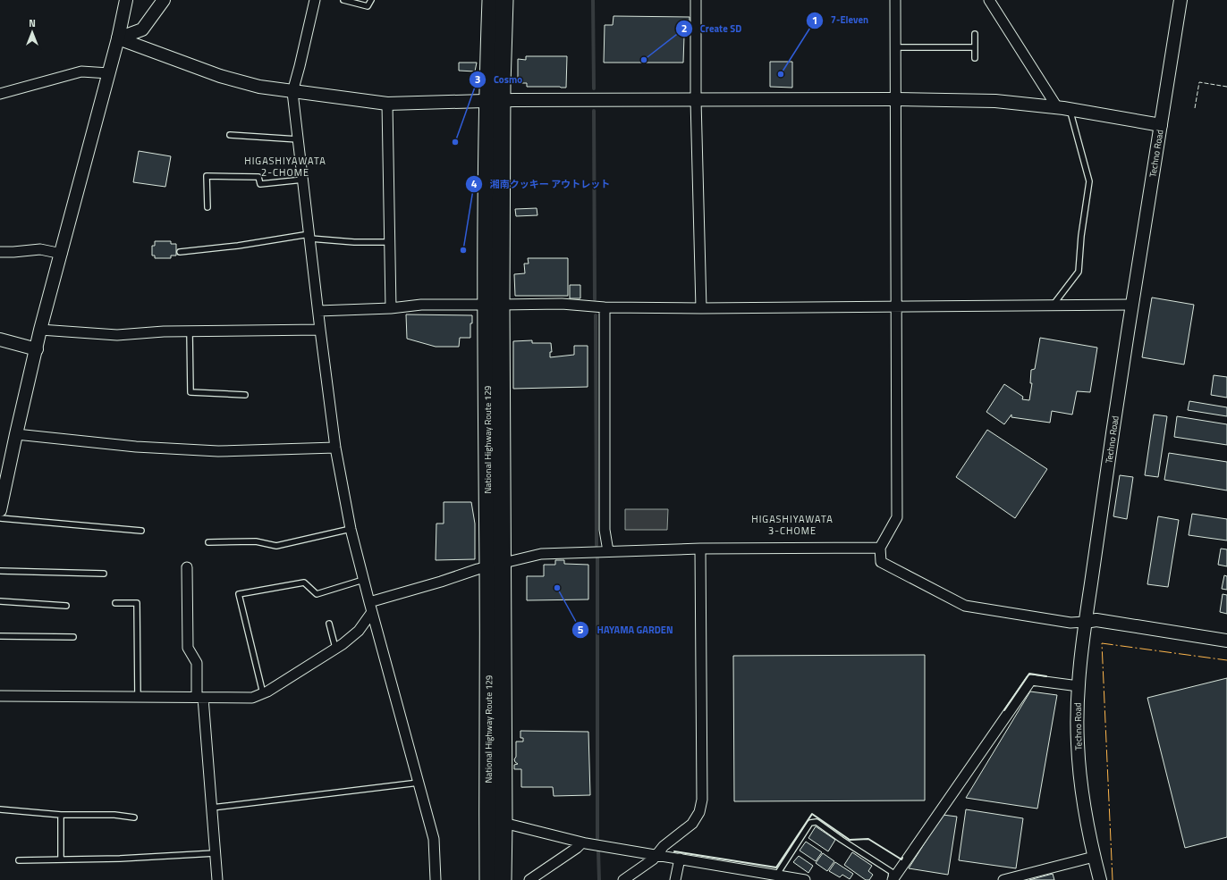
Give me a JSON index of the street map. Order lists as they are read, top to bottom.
{
  "streets": {
    "highway": ["National Highway Route 129"],
    "street": ["Techno Road"]
  },
  "districts": ["HIGASHIYAWATA 2-CHOME", "HIGASHIYAWATA 3-CHOME"],
  "places": [
    "Create SD",
    "7-Eleven",
    "Cosmo",
    "湘南クッキー アウトレット",
    "HAYAMA GARDEN"
  ],
  "north": "top"
}
